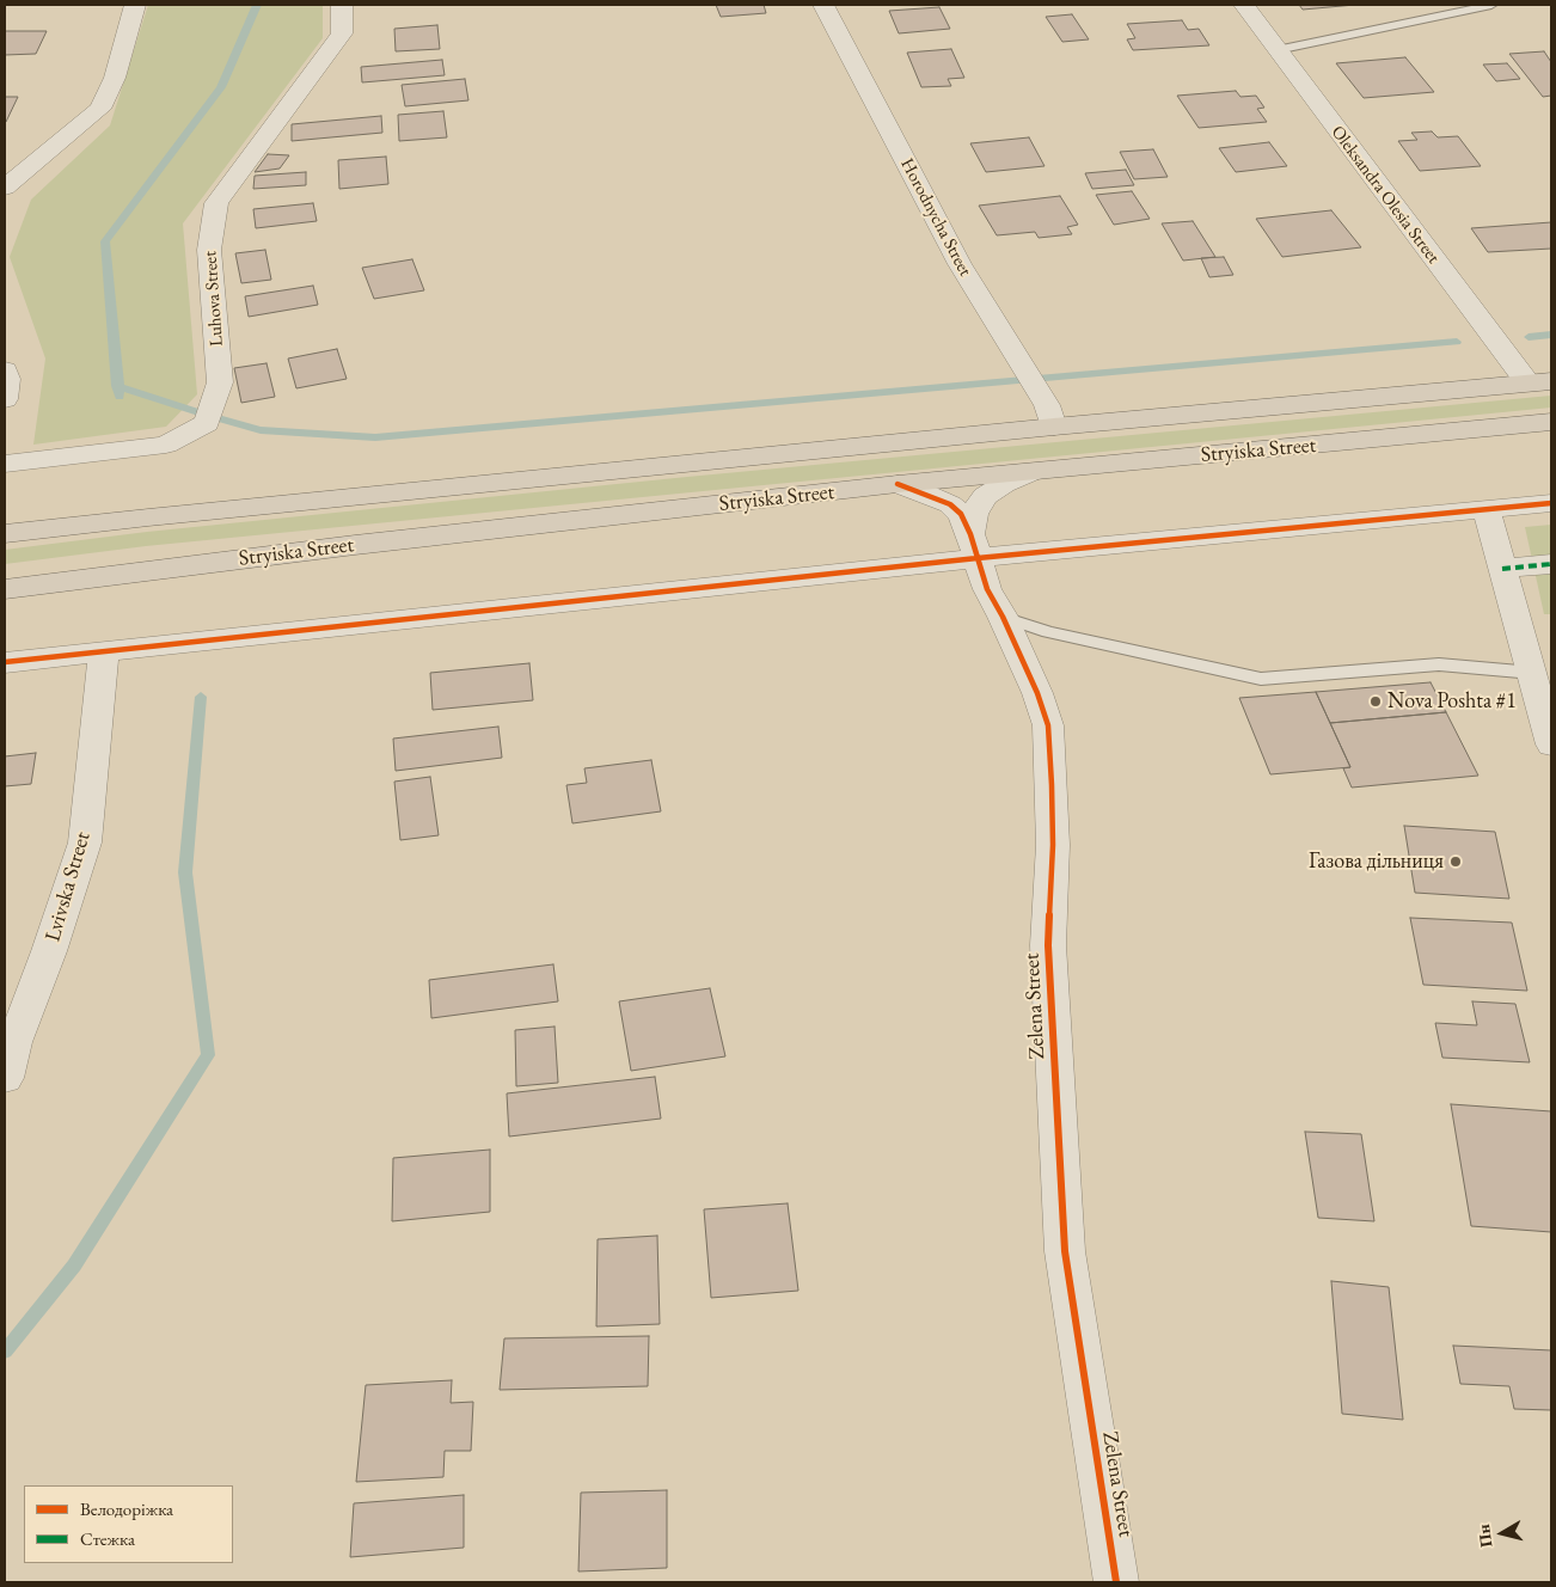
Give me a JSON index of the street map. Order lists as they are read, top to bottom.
{
  "streets": {
    "highway": ["Stryiska Street"],
    "street": [
      "Oleksandra Olesia Street",
      "Horodnycha Street",
      "Luhova Street",
      "Lvivska Street",
      "Zelena Street"
    ]
  },
  "crossings": [
    ["Oleksandra Olesia Street", "Stryiska Street"],
    ["Horodnycha Street", "Stryiska Street"],
    ["Stryiska Street", "Zelena Street"]
  ],
  "places": ["Nova Poshta #1", "Газова дільниця"],
  "legend": ["Велодоріжка", "Стежка"],
  "north": "left"
}
